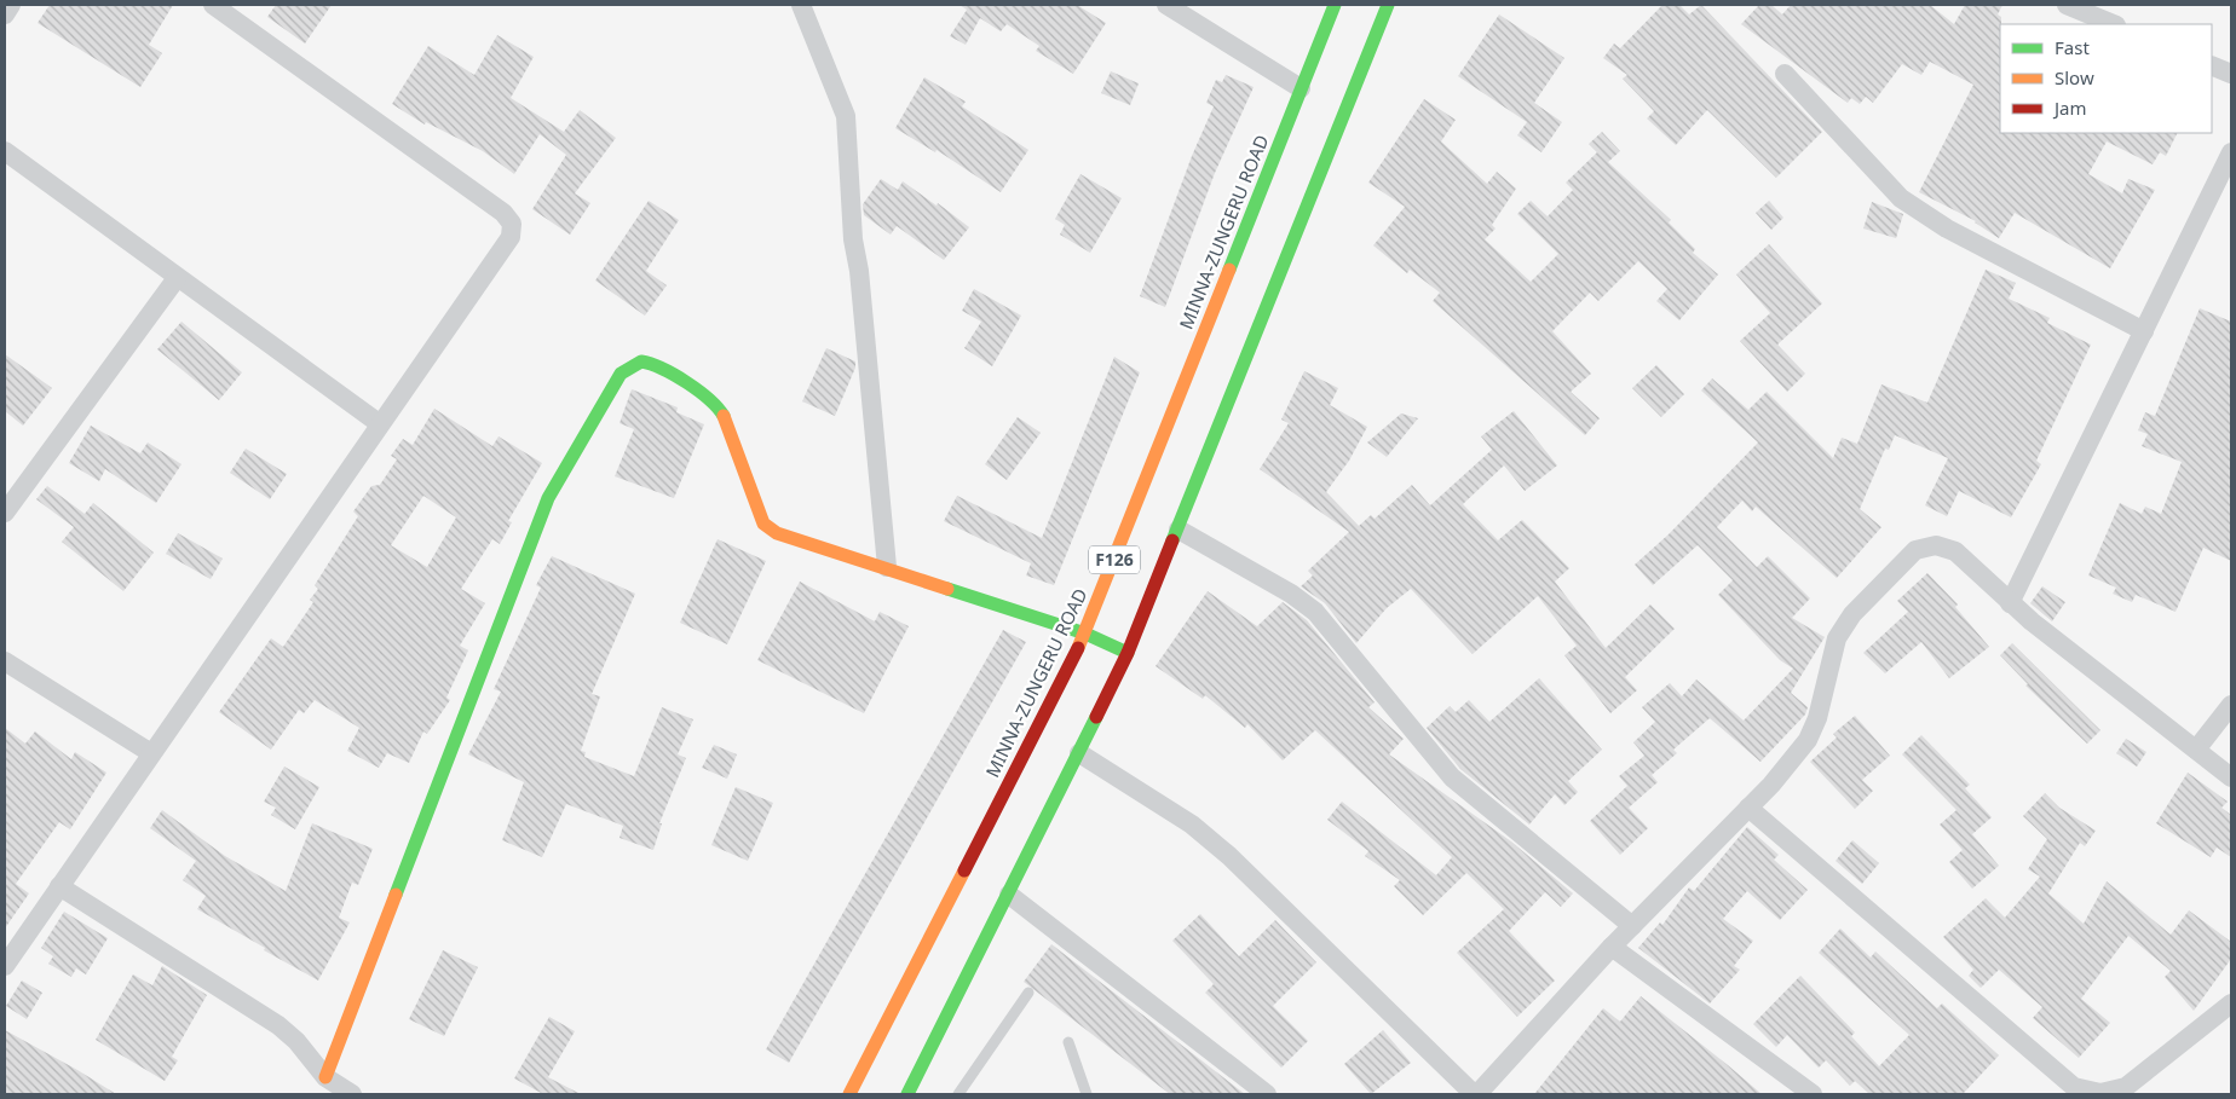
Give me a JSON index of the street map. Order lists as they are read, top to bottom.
{
  "streets": {
    "main road": ["MINNA-ZUNGERU ROAD", "F126"]
  },
  "legend": ["Fast", "Slow", "Jam"]
}
